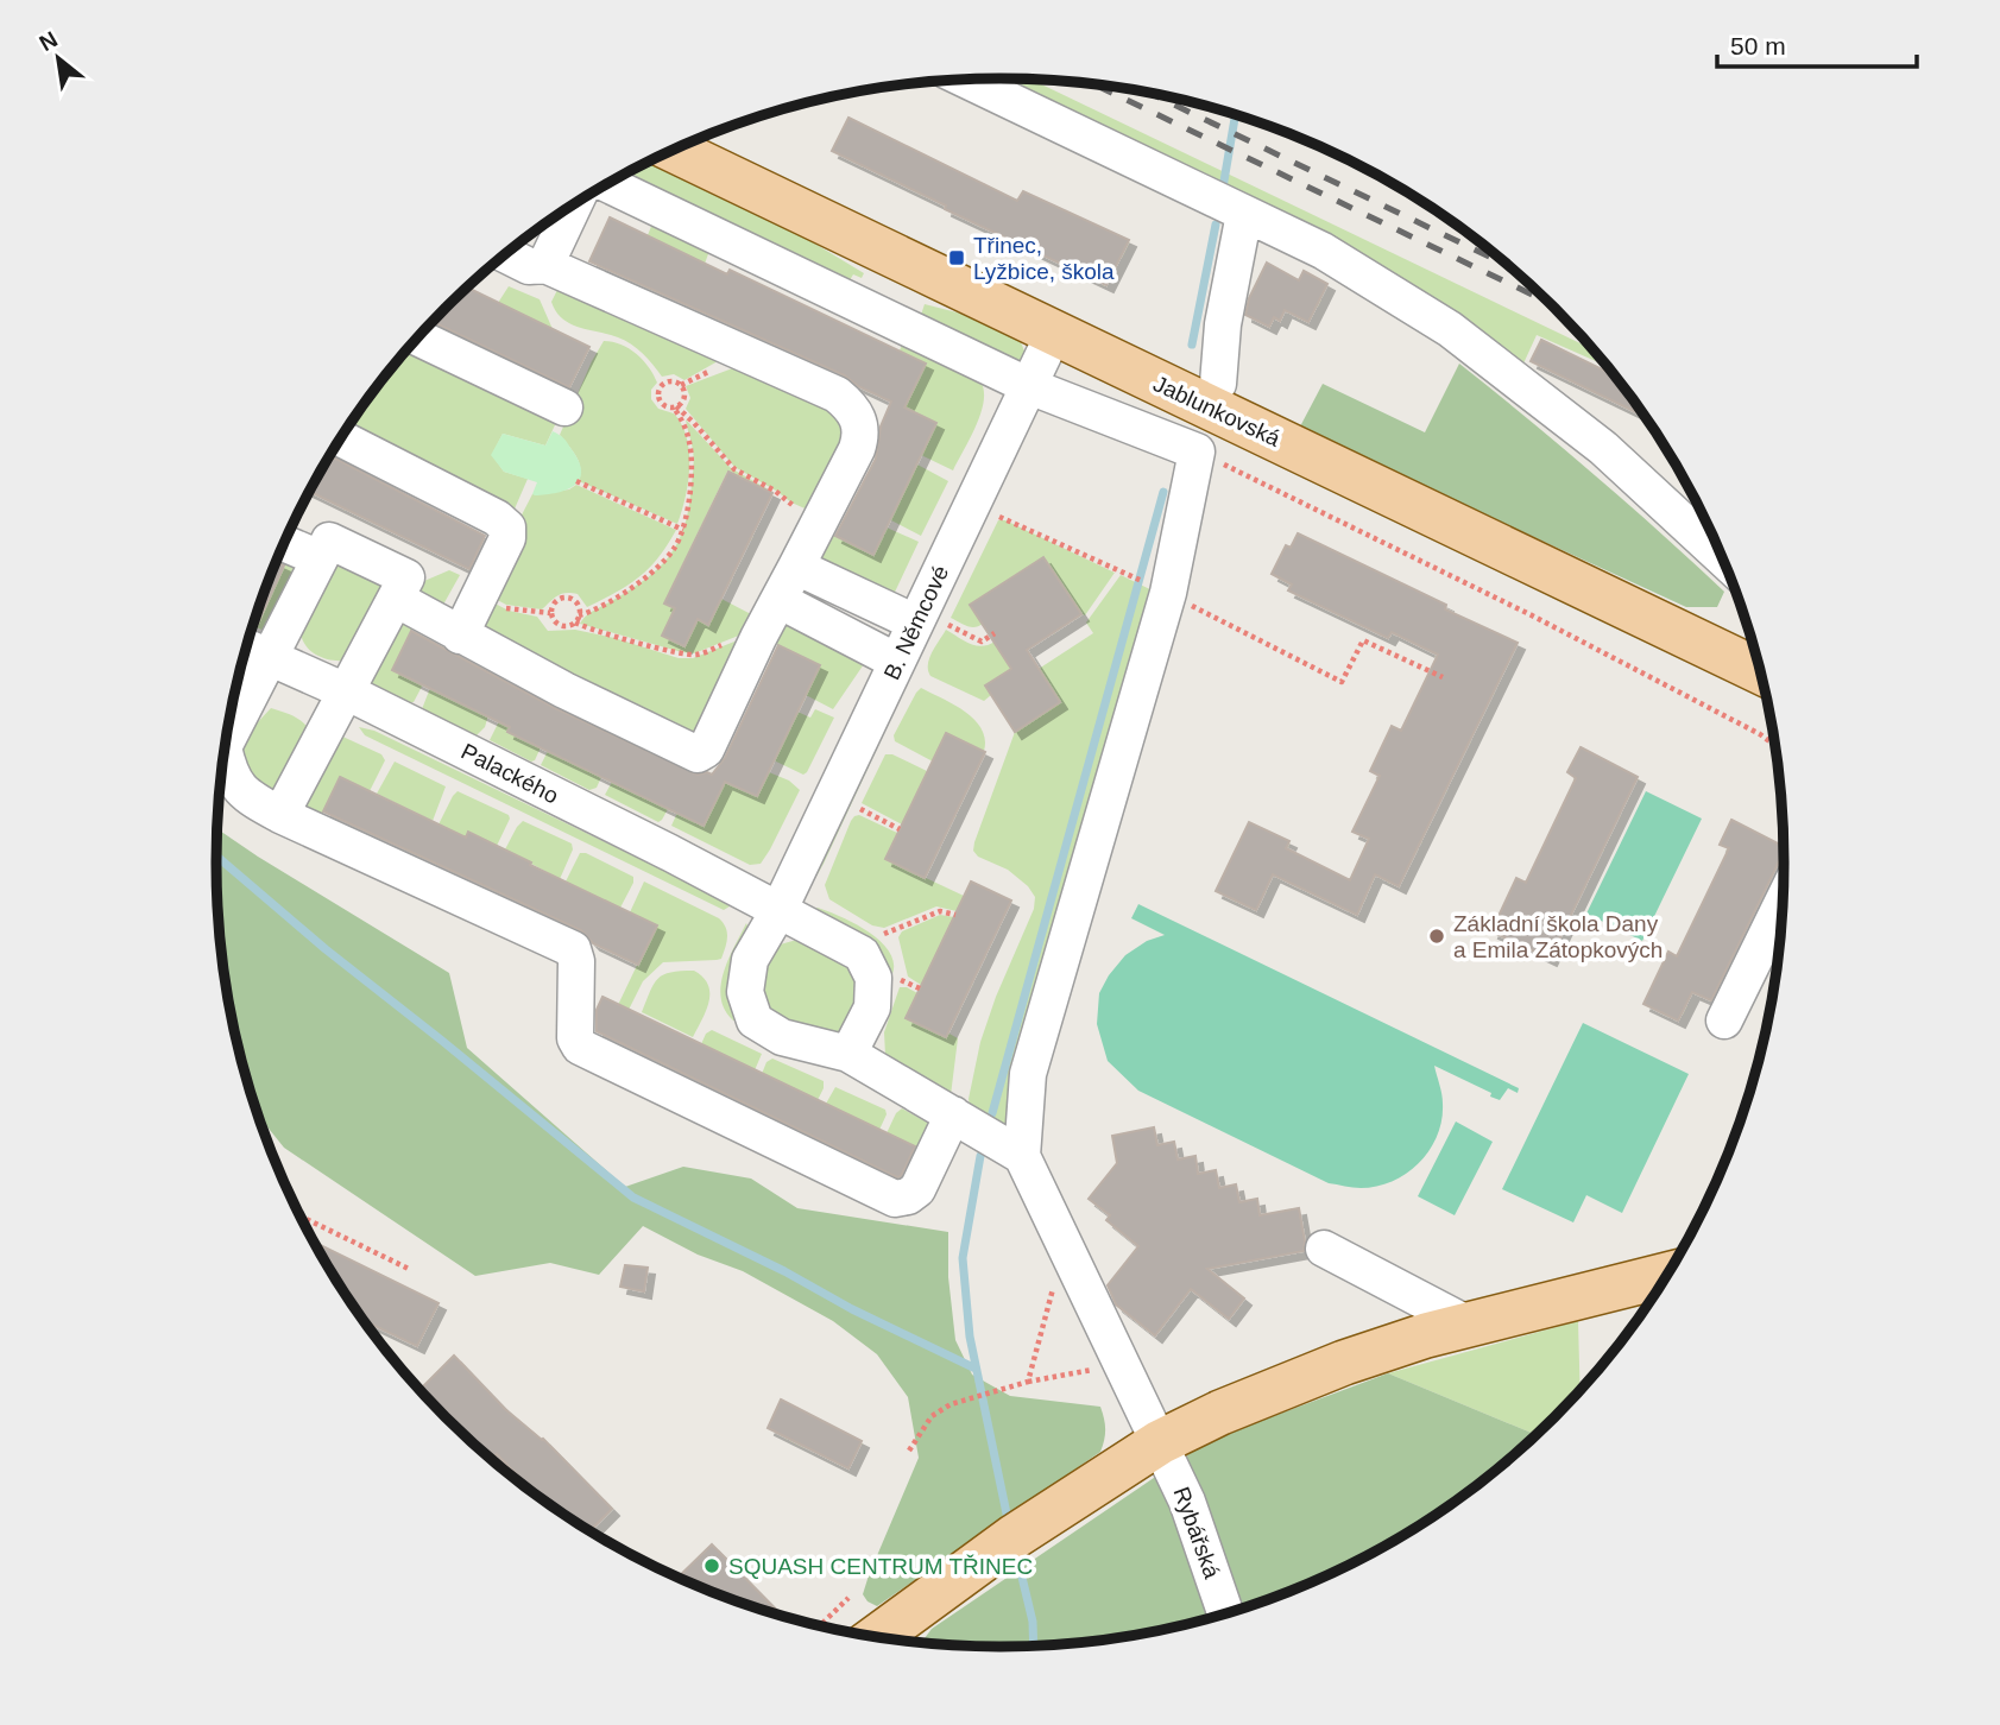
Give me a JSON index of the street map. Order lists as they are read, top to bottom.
{
  "streets": {
    "main road": ["Jablunkovská"],
    "street": ["B. Němcové", "Palackého", "Rybářská"]
  },
  "crossings": [
    ["Jablunkovská", "B. Němcové"],
    ["B. Němcové", "Palackého"]
  ],
  "places": {
    "transit": ["Třinec, Lyžbice, škola"],
    "other": ["Základní škola Dany a Emila Zátopkových", "SQUASH CENTRUM TŘINEC"]
  },
  "scale_bar": "50 m",
  "north": "top left"
}
